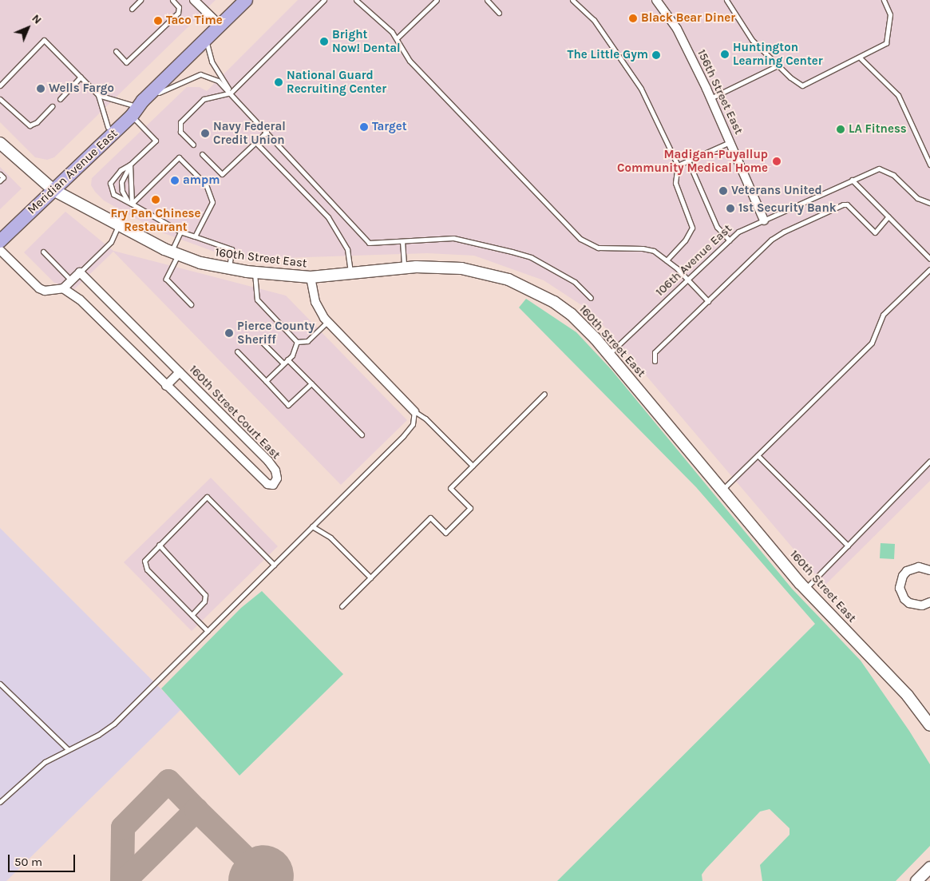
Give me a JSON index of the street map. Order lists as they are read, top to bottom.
{
  "streets": {
    "main road": ["Meridian Avenue East"],
    "street": ["156th Street East", "160th Street East", "160th Street Court East"],
    "lane": ["106th Avenue East"]
  },
  "crossings": [
    ["156th Street East", "106th Avenue East"],
    ["Meridian Avenue East", "160th Street East"],
    ["160th Street East", "106th Avenue East"]
  ],
  "places": [
    "Black Bear Diner",
    "Taco Time",
    "Bright Now! Dental",
    "Huntington Learning Center",
    "The Little Gym",
    "National Guard Recruiting Center",
    "Wells Fargo",
    "Target",
    "LA Fitness",
    "Navy Federal Credit Union",
    "Madigan-Puyallup Community Medical Home",
    "ampm",
    "Veterans United",
    "Fry Pan Chinese Restaurant",
    "1st Security Bank",
    "Pierce County Sheriff"
  ],
  "scale_bar": "50 m",
  "north": "top right"
}
